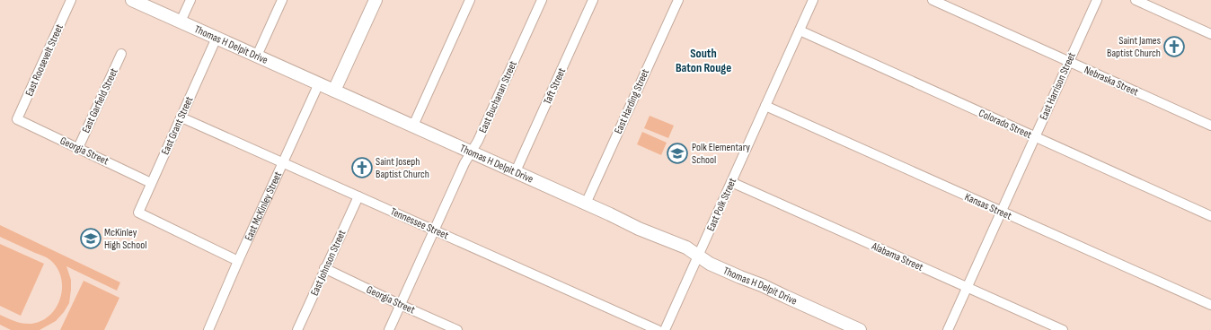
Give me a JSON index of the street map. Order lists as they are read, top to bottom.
{
  "streets": {
    "main road": ["Thomas H Delpit Drive"],
    "street": [
      "East Roosevelt Street",
      "Nebraska Street",
      "Taft Street",
      "East Harrison Street",
      "East Buchanan Street",
      "East Garfield Street",
      "East Harding Street",
      "Colorado Street",
      "East Grant Street",
      "Georgia Street",
      "East Polk Street",
      "East McKinley Street",
      "Kansas Street",
      "Tennessee Street",
      "Alabama Street",
      "East Johnson Street"
    ]
  },
  "crossings": [
    ["Thomas H Delpit Drive", "Taft Street"],
    ["Thomas H Delpit Drive", "East Buchanan Street"],
    ["Thomas H Delpit Drive", "East Harding Street"],
    ["Thomas H Delpit Drive", "East Grant Street"],
    ["Thomas H Delpit Drive", "East Polk Street"],
    ["Thomas H Delpit Drive", "East McKinley Street"],
    ["East Roosevelt Street", "Georgia Street"],
    ["Nebraska Street", "East Harrison Street"],
    ["East Harrison Street", "Colorado Street"],
    ["East Harrison Street", "Kansas Street"],
    ["East Harrison Street", "Alabama Street"],
    ["East Buchanan Street", "Georgia Street"],
    ["East Buchanan Street", "Tennessee Street"],
    ["East Garfield Street", "Georgia Street"],
    ["Colorado Street", "East Polk Street"],
    ["East Grant Street", "Georgia Street"],
    ["East Grant Street", "East McKinley Street"],
    ["East Grant Street", "Tennessee Street"],
    ["Georgia Street", "East Johnson Street"],
    ["East Polk Street", "Kansas Street"],
    ["East Polk Street", "Alabama Street"],
    ["East McKinley Street", "Tennessee Street"],
    ["Tennessee Street", "East Johnson Street"]
  ],
  "districts": ["South Baton Rouge"],
  "places": {
    "church": ["Saint James Baptist Church", "Saint Joseph Baptist Church"],
    "school or university": ["Polk Elementary School", "McKinley High School"]
  }
}
